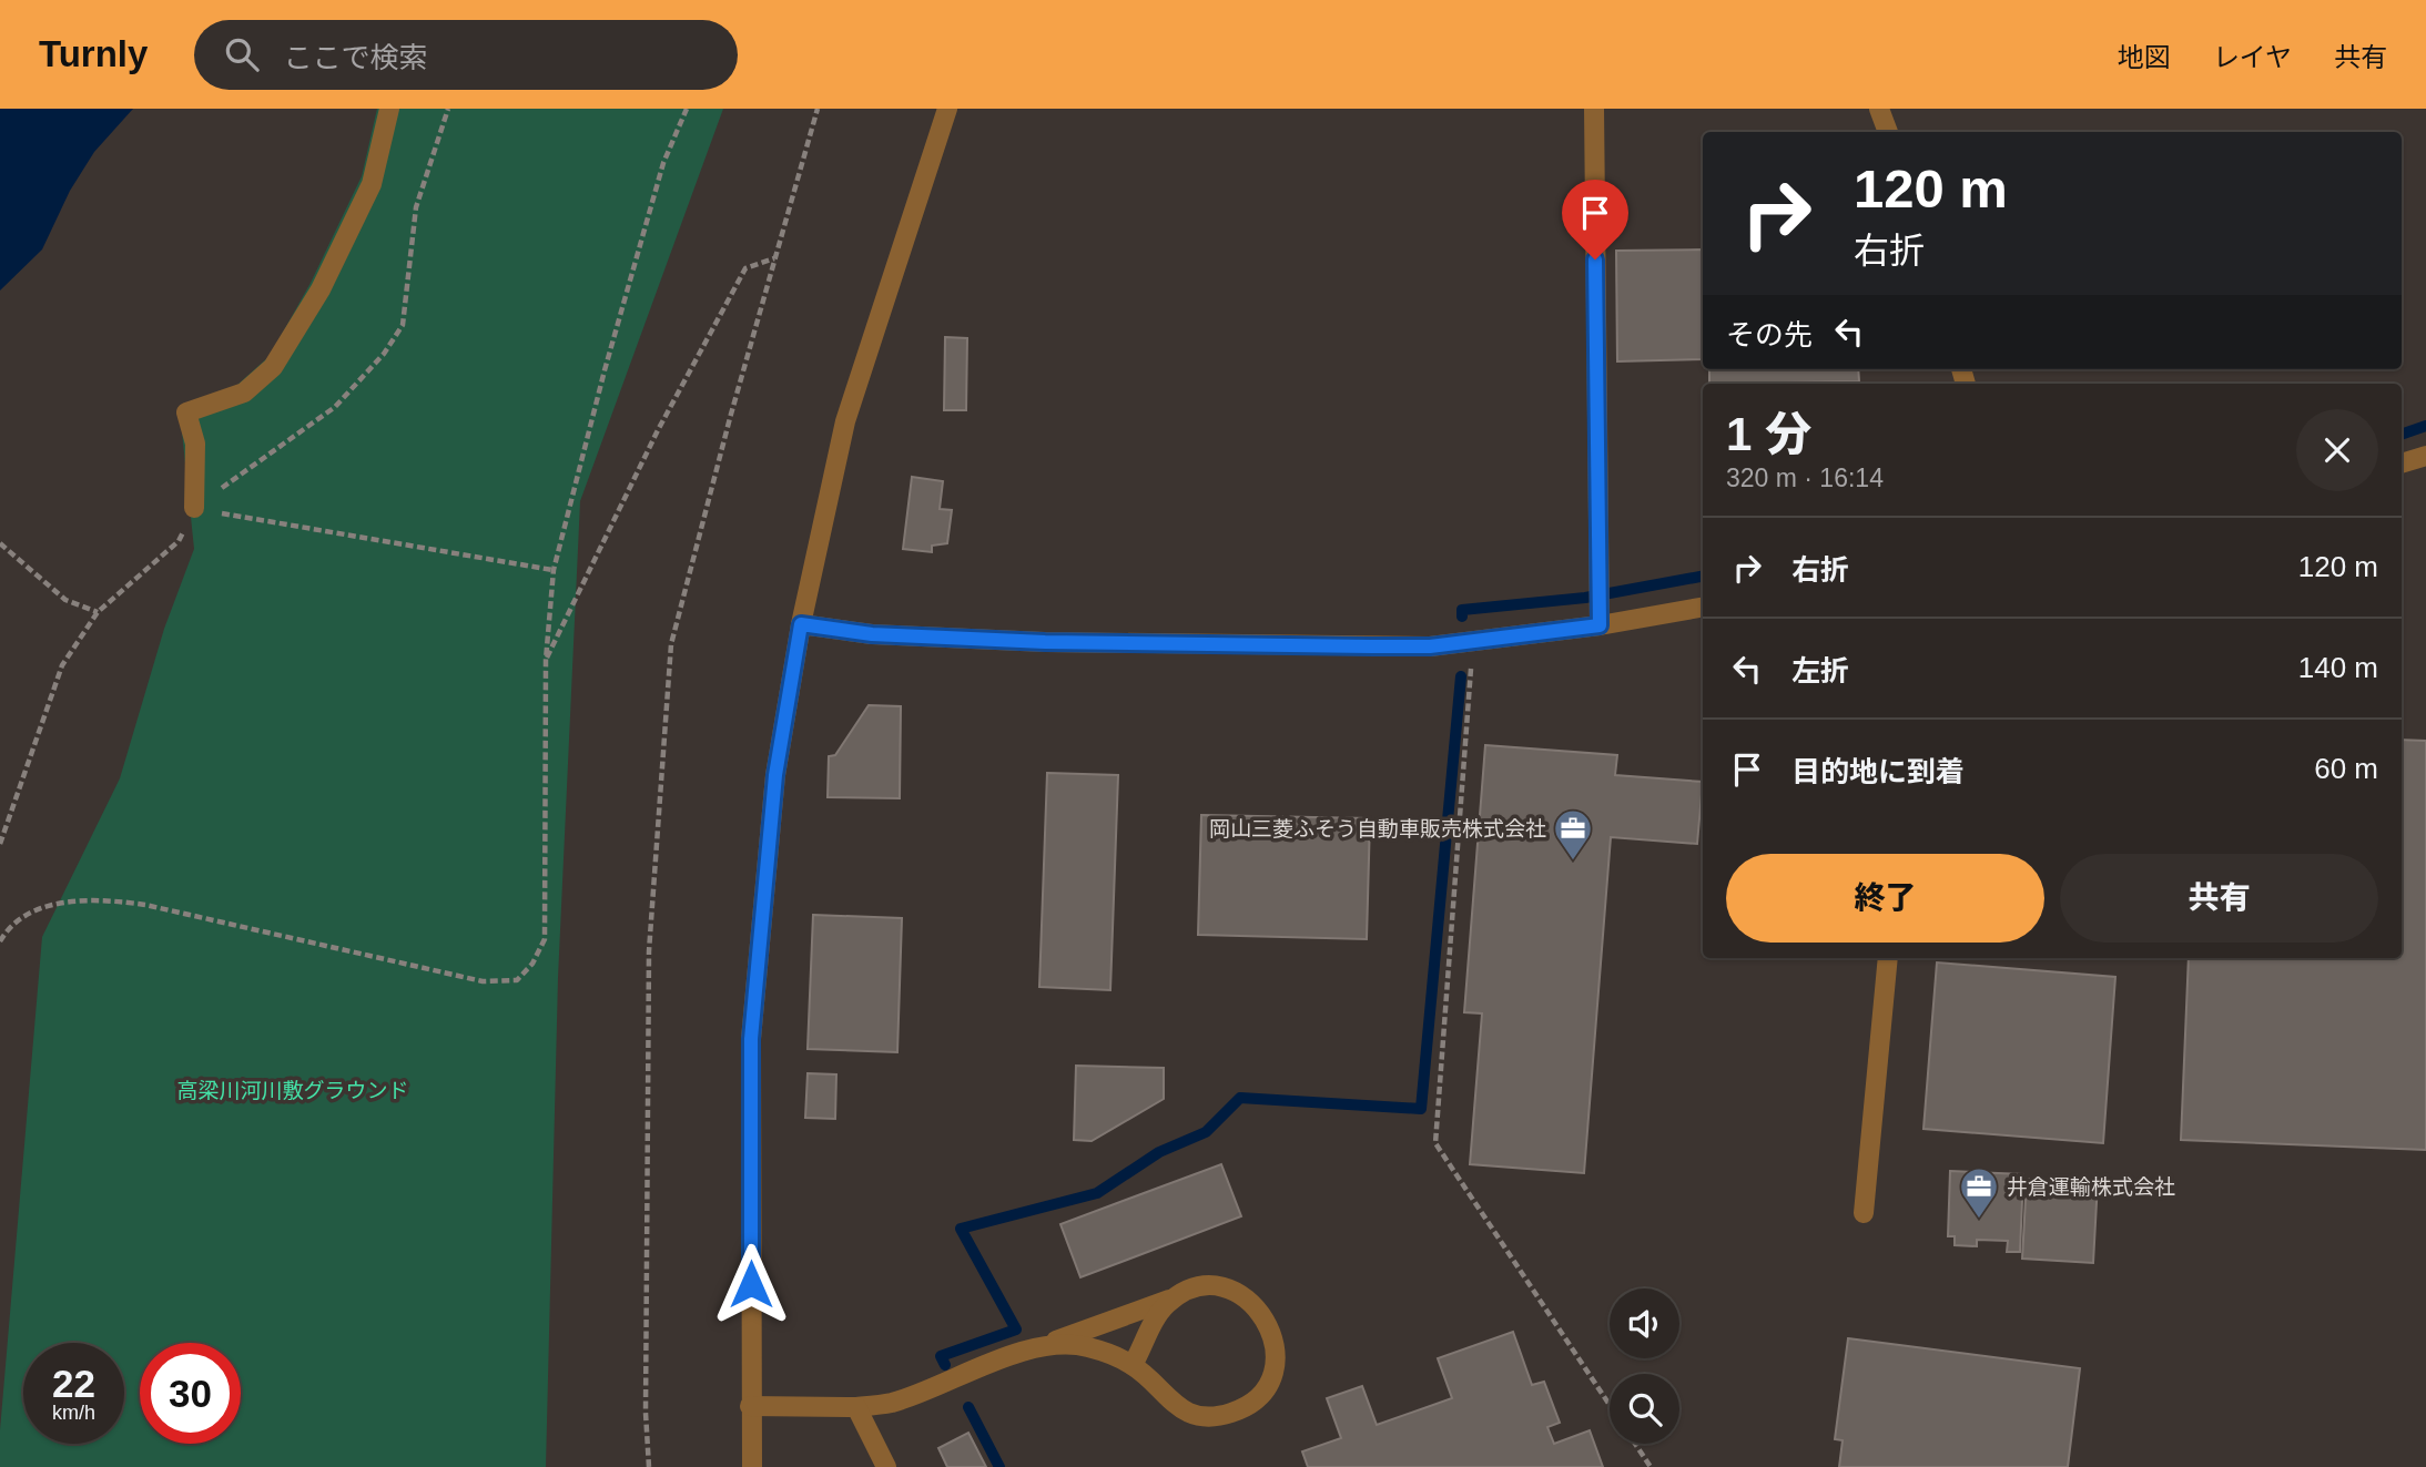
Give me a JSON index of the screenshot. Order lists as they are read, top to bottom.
{
  "parks": ["高梁川河川敷グラウンド"],
  "places": {
    "office": ["岡山三菱ふそう自動車販売株式会社", "井倉運輸株式会社"]
  },
  "page": {
    "header": "Turnly",
    "search": "ここで検索",
    "nav": ["地図", "レイヤ", "共有"],
    "turn": ["120 m", "右折"],
    "then": "その先",
    "heading": ["1 分", "320 m · 16:14"],
    "list": [
      {
        "name": "右折",
        "value": "120 m"
      },
      {
        "name": "左折",
        "value": "140 m"
      },
      {
        "name": "目的地に到着",
        "value": "60 m"
      }
    ],
    "buttons": ["終了", "共有"],
    "speed": "22 km/h",
    "limit": "30"
  }
}
